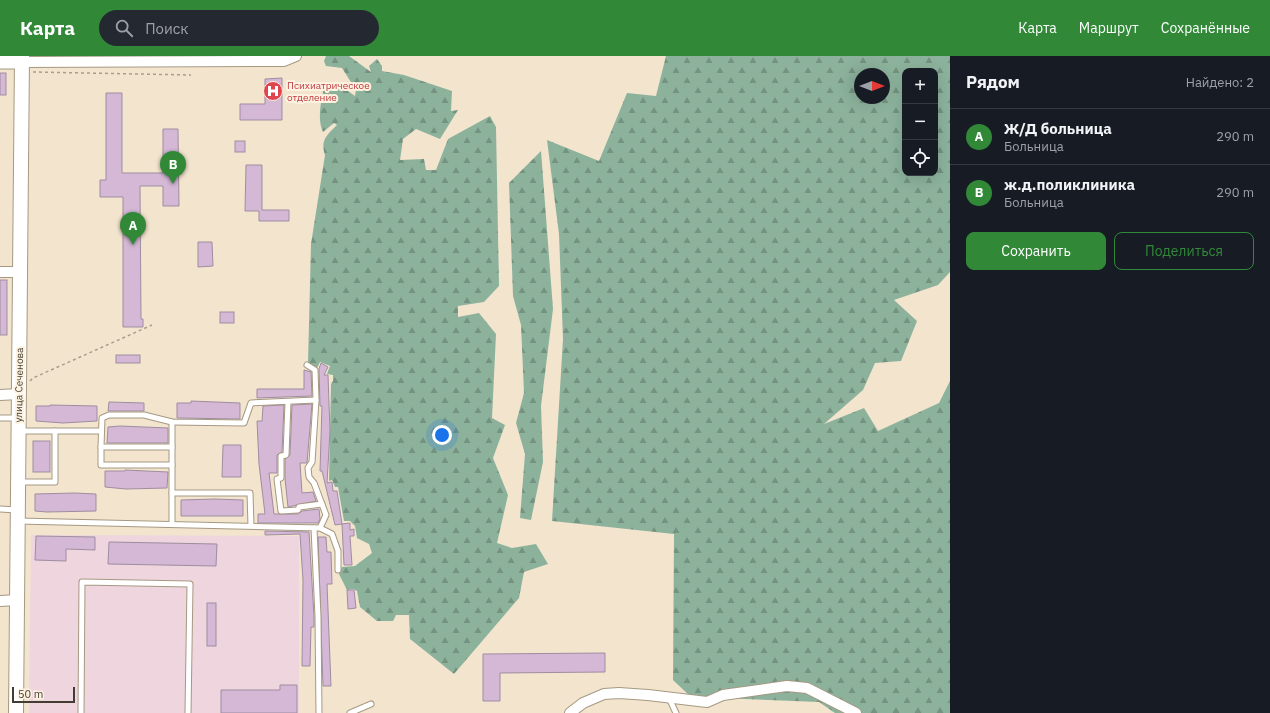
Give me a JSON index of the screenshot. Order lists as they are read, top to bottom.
{
  "streets": {
    "main road": ["улица Сеченова"]
  },
  "places": {
    "hospital": ["Психиатрическое отделение"]
  },
  "scale_bar": "50 m",
  "north": "right",
  "page": {
    "header": "Карта",
    "search": "Поиск",
    "nav": ["Карта", "Маршрут", "Сохранённые"],
    "heading": ["Рядом", "Найдено: 2"],
    "map_buttons": ["+", "−"],
    "list": [
      {
        "mark": "A",
        "name": "Ж/Д больница",
        "note": "Больница",
        "value": "290 m"
      },
      {
        "mark": "B",
        "name": "ж.д.поликлиника",
        "note": "Больница",
        "value": "290 m"
      }
    ],
    "pins": ["B", "A"],
    "buttons": ["Сохранить", "Поделиться"],
    "scale": "50 m"
  }
}
